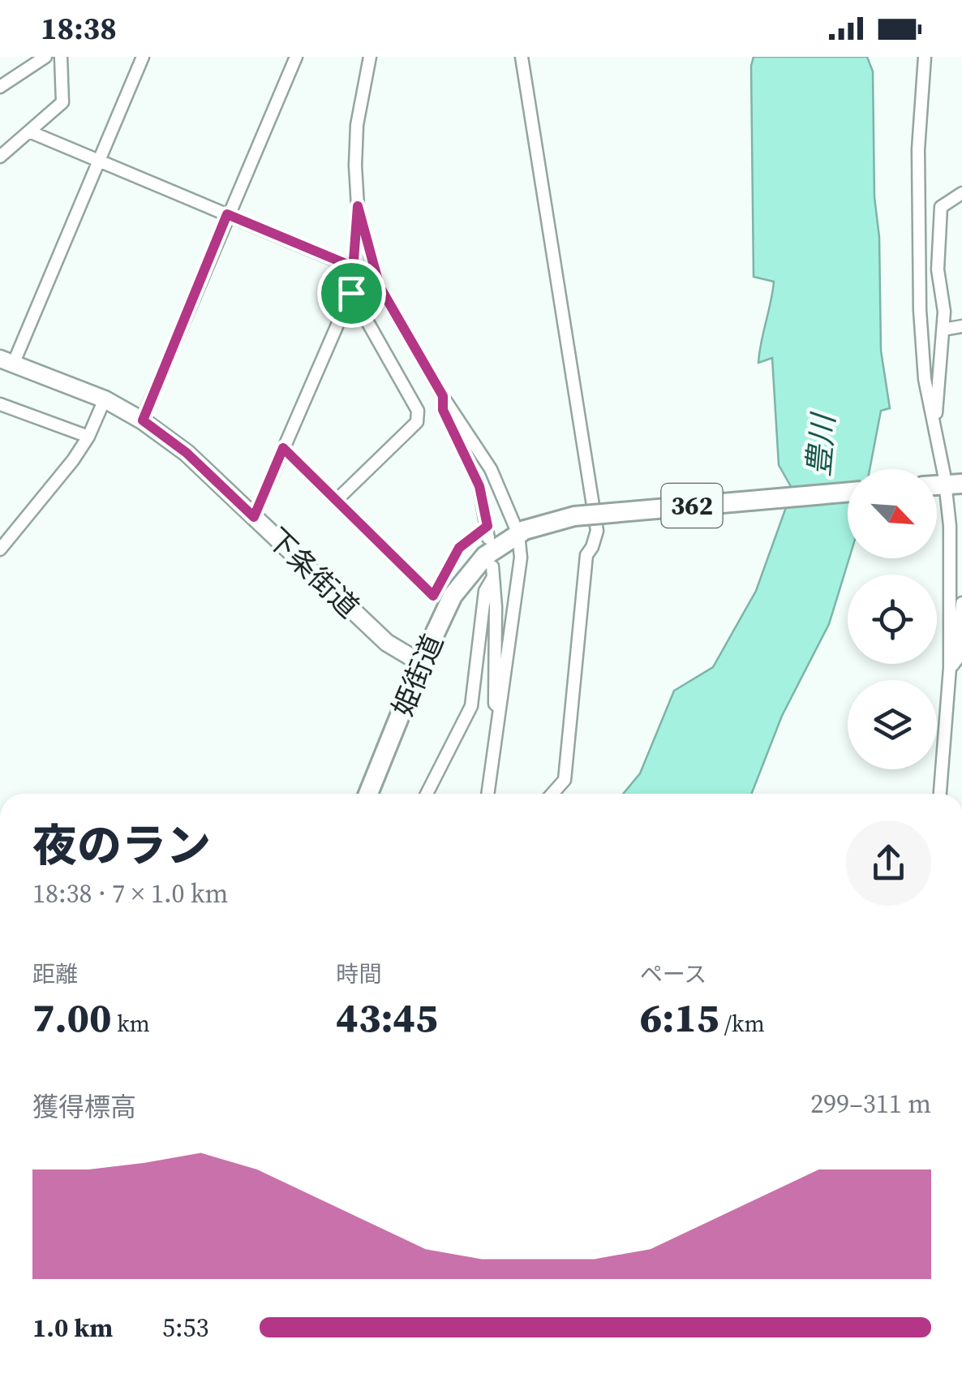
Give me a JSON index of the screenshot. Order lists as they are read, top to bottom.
{
  "streets": {
    "highway": ["362", "姫街道"],
    "main road": ["下条街道"]
  },
  "crossings": [
    ["362", "姫街道"],
    ["下条街道", "姫街道"]
  ],
  "water": ["豊川"],
  "north": "bottom right",
  "page": {
    "status": "18:38",
    "heading": ["夜のラン", "18:38 · 7 × 1.0 km"],
    "stats": [
      ["距離", "7.00 km"],
      ["時間", "43:45"],
      ["ペース", "6:15 /km"]
    ],
    "chart": ["獲得標高", "299–311 m"],
    "list": [
      {
        "name": "1.0 km",
        "note": "5:53"
      }
    ]
  }
}
